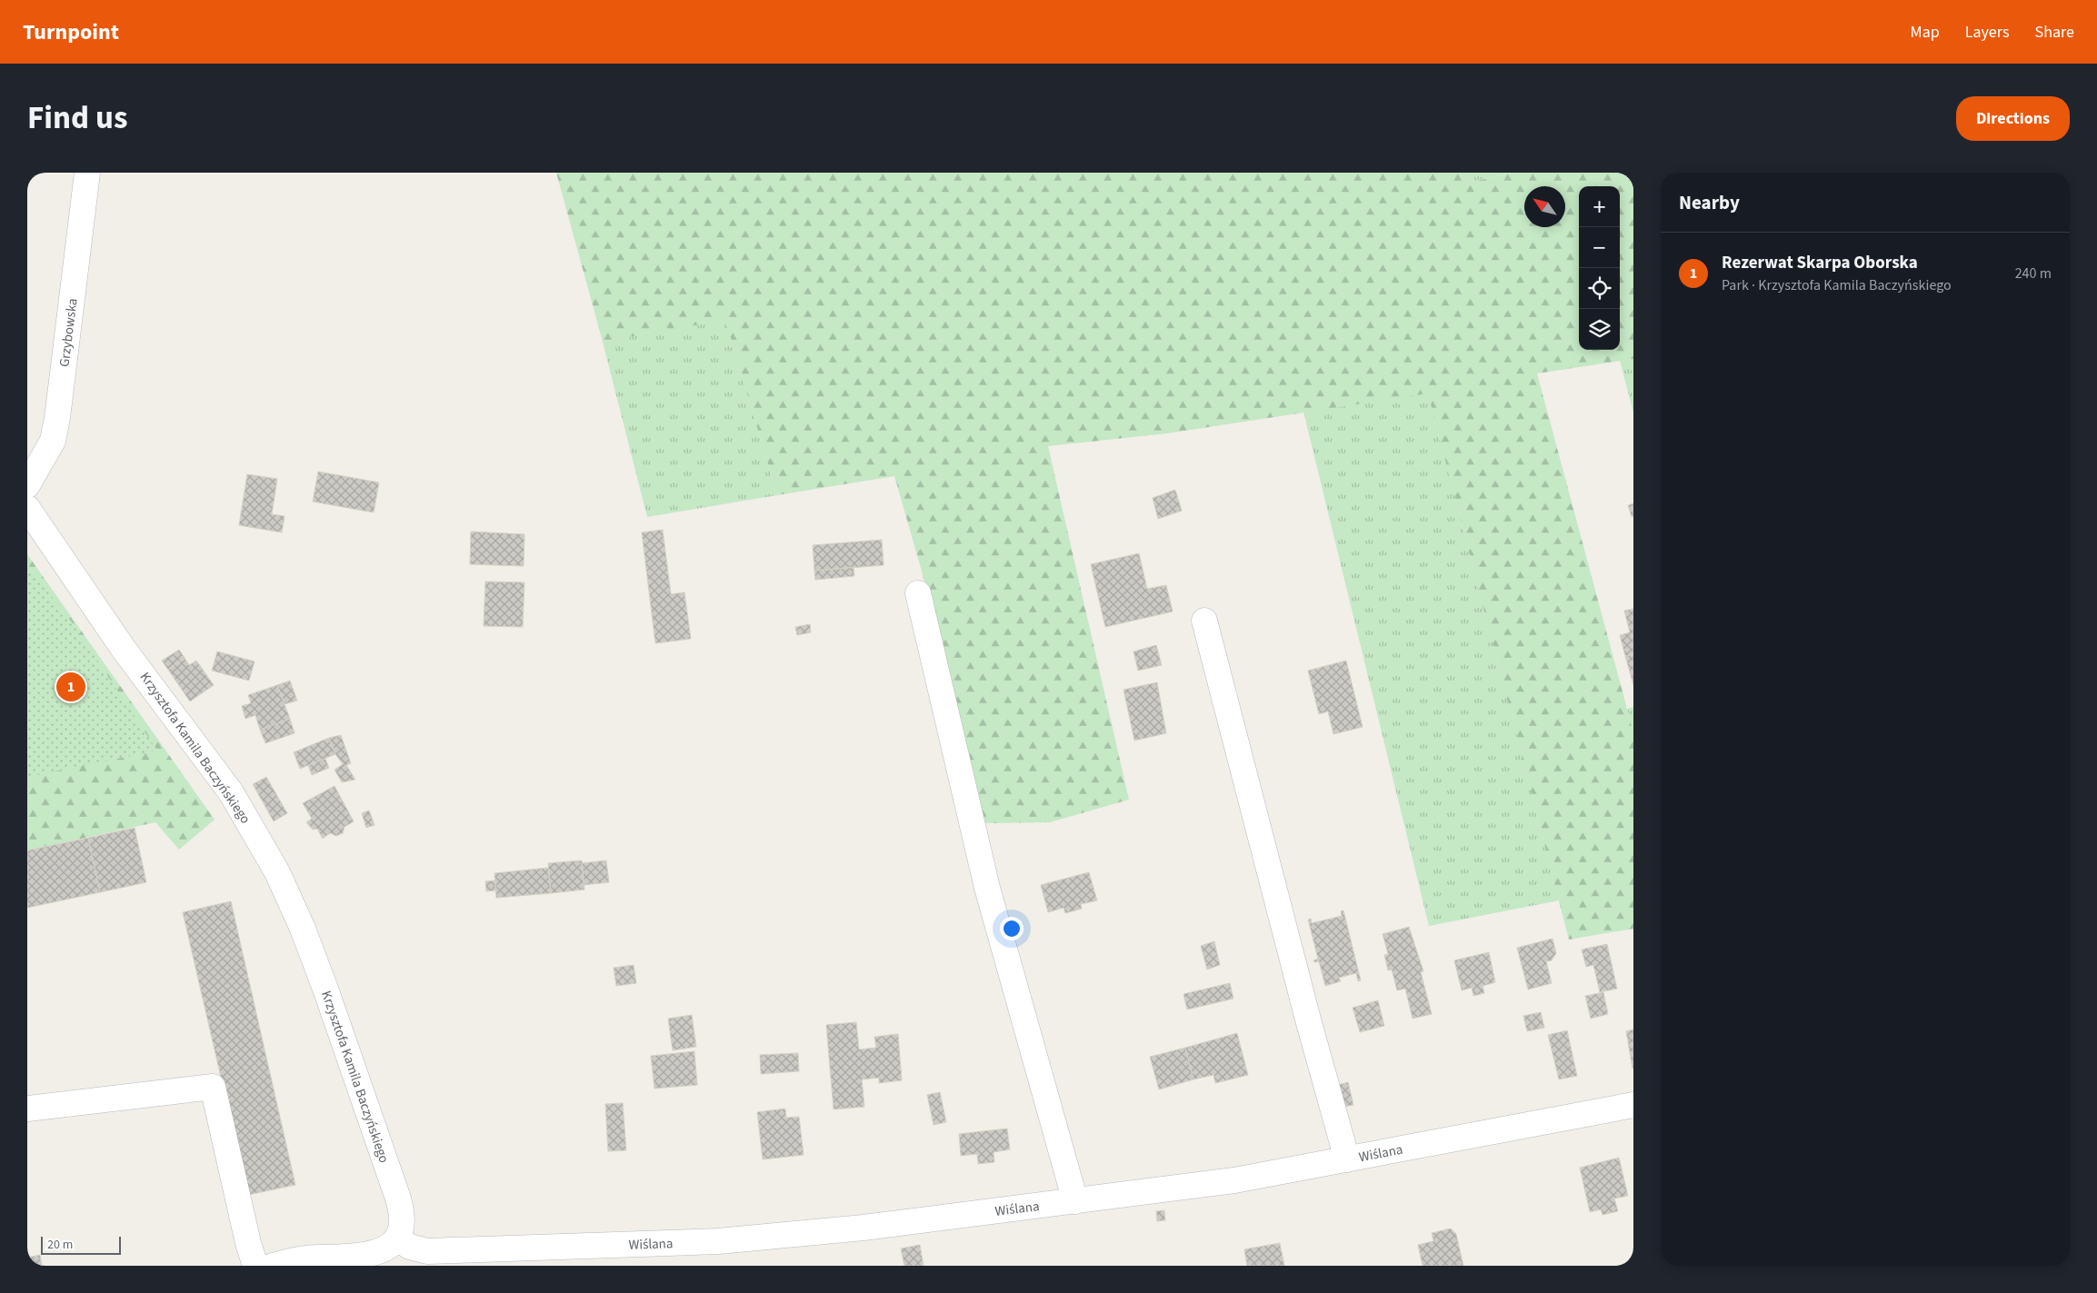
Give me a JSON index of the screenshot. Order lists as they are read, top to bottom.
{
  "streets": {
    "street": ["Grzybowska", "Krzysztofa Kamila Baczyńskiego", "Wiślana"]
  },
  "crossings": [
    ["Krzysztofa Kamila Baczyńskiego", "Wiślana"]
  ],
  "scale_bar": "20 m",
  "north": "top left",
  "page": {
    "header": "Turnpoint",
    "nav": ["Map", "Layers", "Share"],
    "title": "Find us",
    "buttons": "Directions",
    "heading": "Nearby",
    "map_buttons": ["+", "−"],
    "list": [
      {
        "mark": "1",
        "name": "Rezerwat Skarpa Oborska",
        "note": "Park · Krzysztofa Kamila Baczyńskiego",
        "value": "240 m"
      }
    ],
    "pins": "1",
    "scale": "20 m"
  }
}
